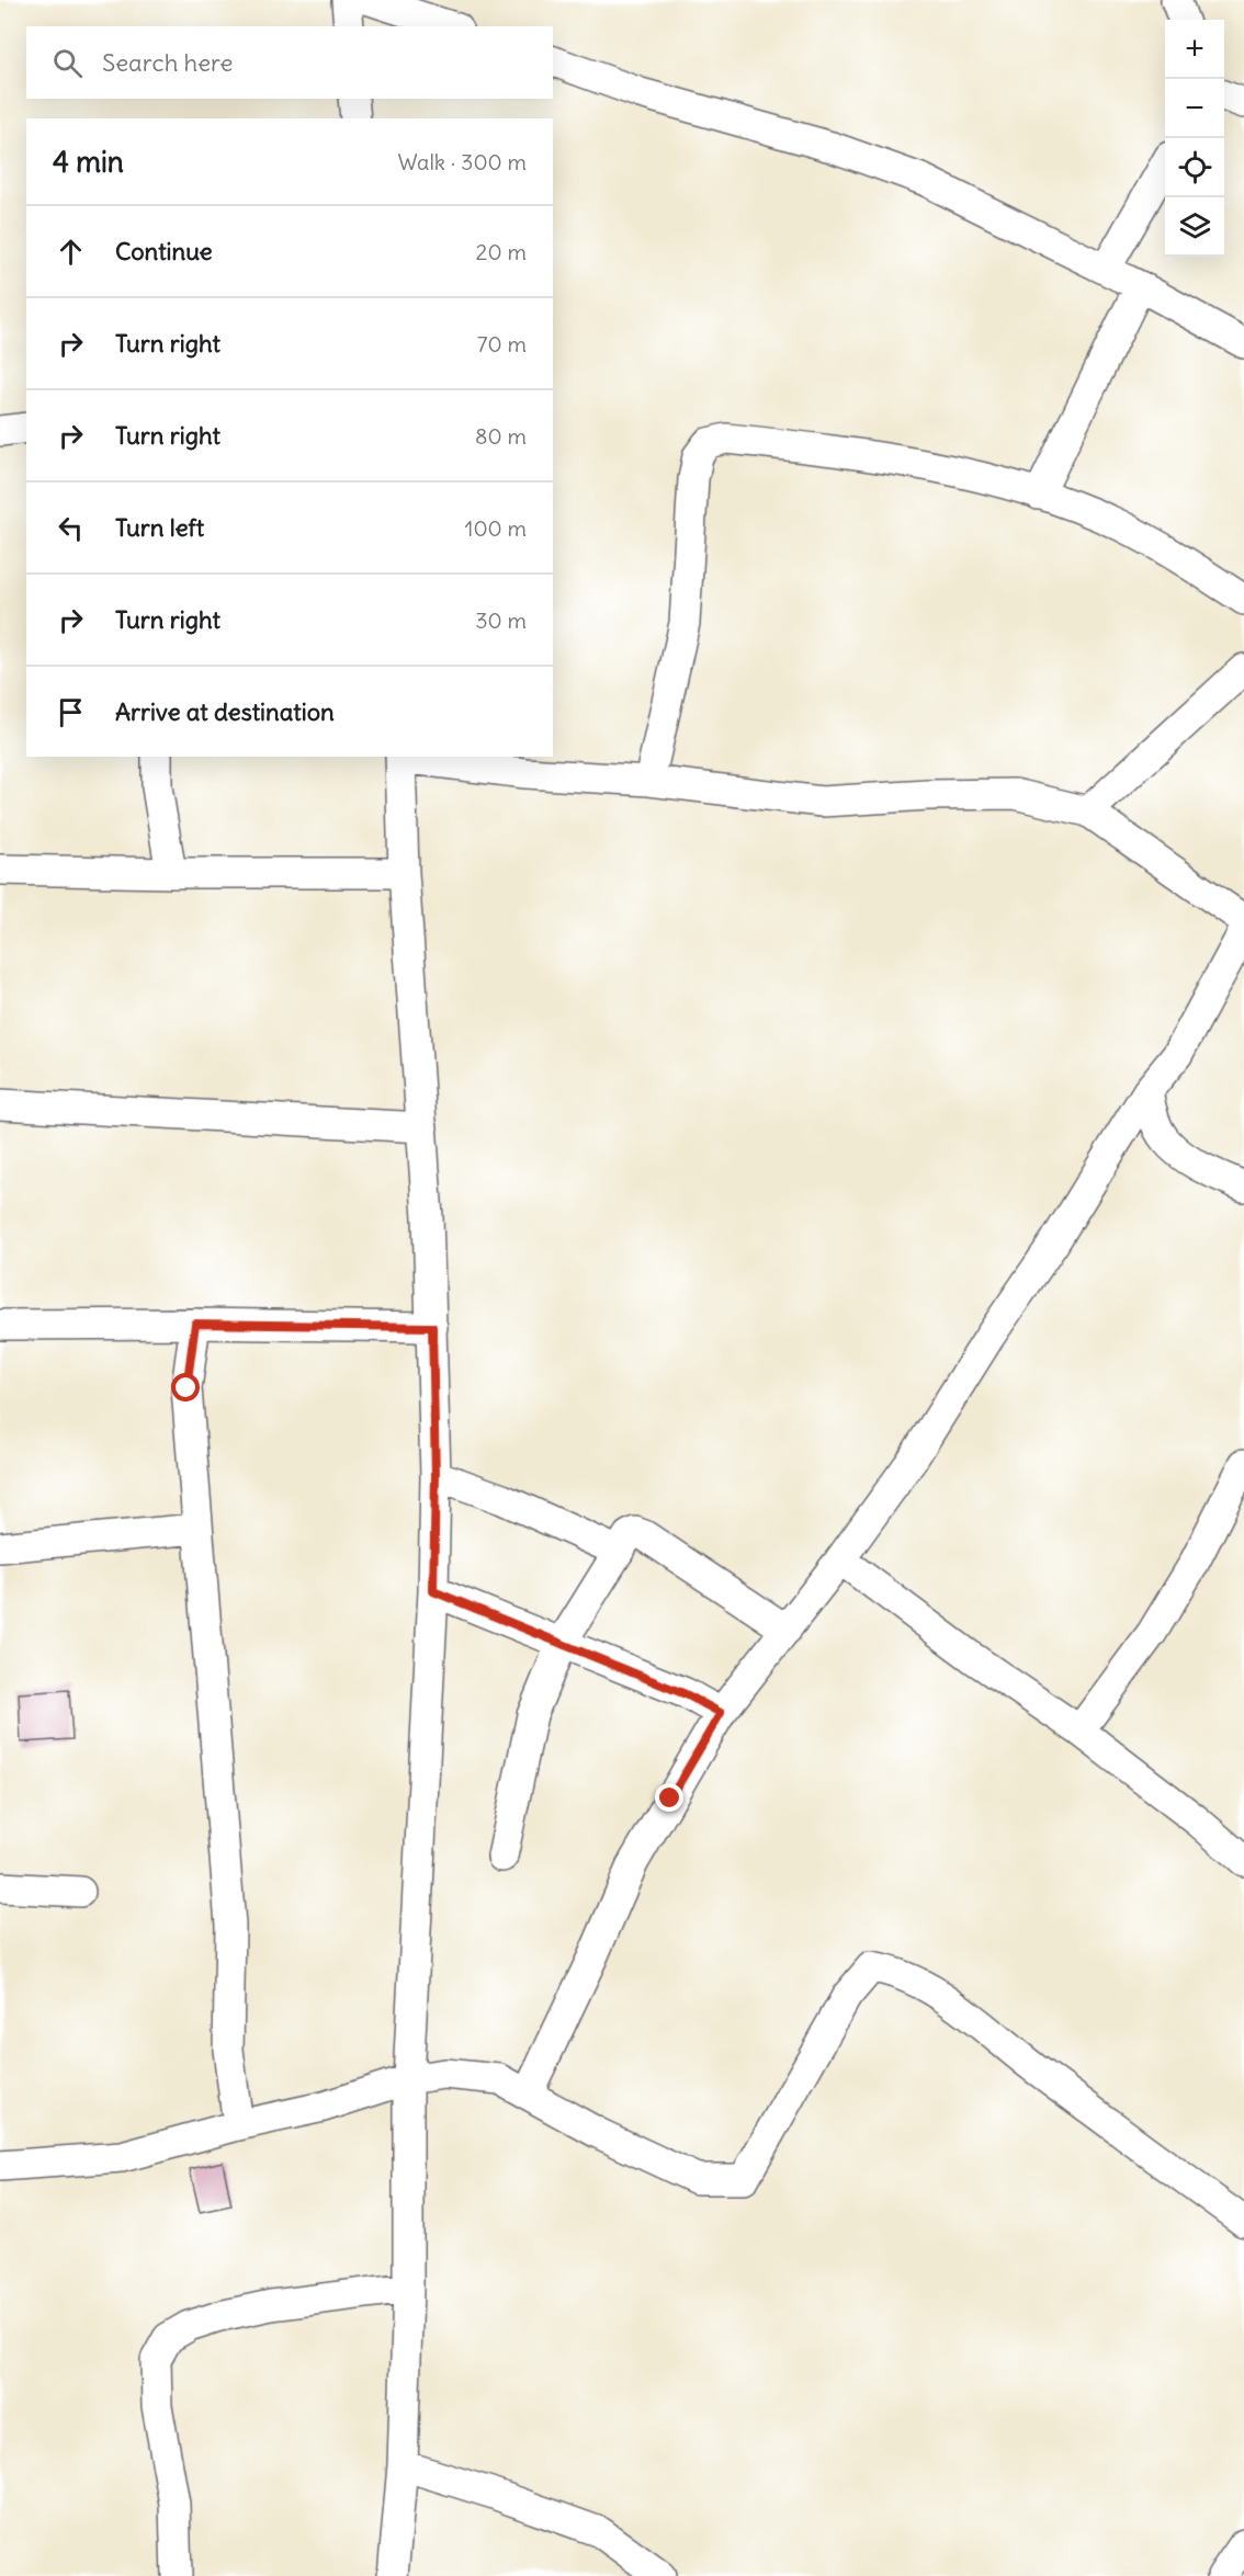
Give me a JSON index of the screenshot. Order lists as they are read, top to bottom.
{
  "page": {
    "map_buttons": ["+", "−"],
    "search": "Search here",
    "heading": ["4 min", "Walk · 300 m"],
    "list": [
      ["Continue", "20 m"],
      ["Turn right", "70 m"],
      ["Turn right", "80 m"],
      ["Turn left", "100 m"],
      ["Turn right", "30 m"],
      "Arrive at destination"
    ]
  }
}
